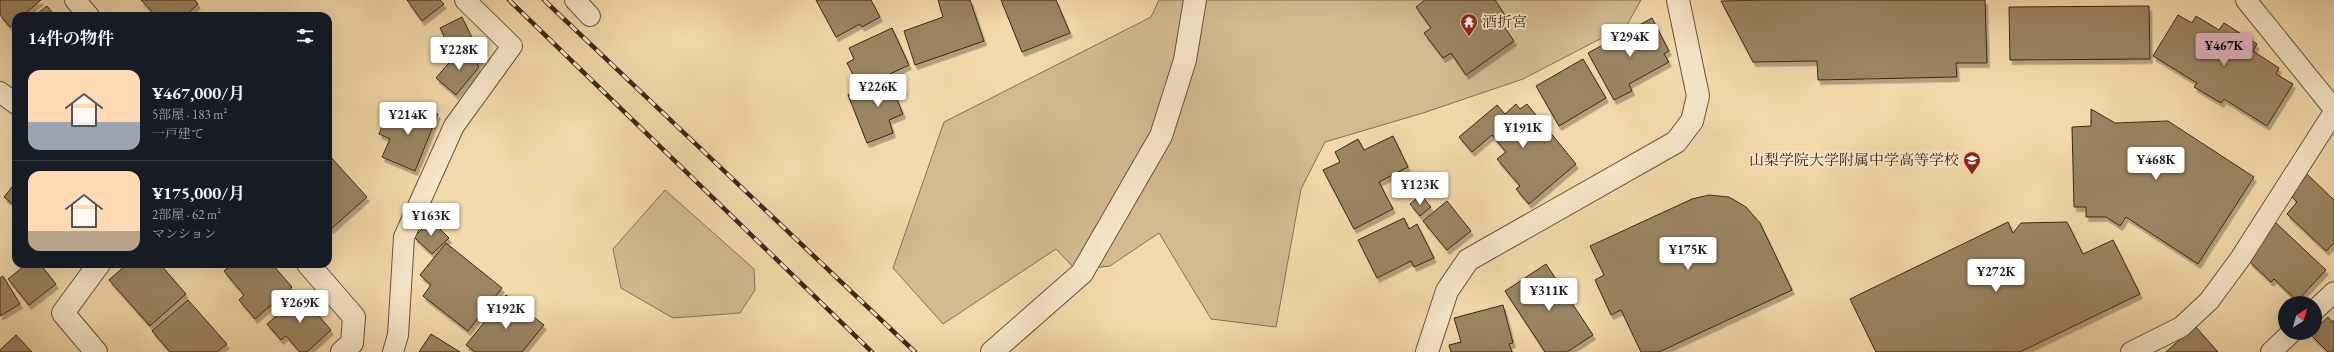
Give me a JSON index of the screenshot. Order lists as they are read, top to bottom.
{
  "places": {
    "temple": ["酒折宮"],
    "school or university": ["山梨学院大学附属中学高等学校"]
  },
  "north": "top right",
  "page": {
    "heading": "14件の物件",
    "price": [
      "¥294K",
      "¥467K",
      "¥228K",
      "¥226K",
      "¥214K",
      "¥191K",
      "¥468K",
      "¥123K",
      "¥163K",
      "¥175K",
      "¥272K",
      "¥311K",
      "¥269K",
      "¥192K"
    ],
    "list": [
      {
        "name": "¥467,000/月",
        "note": "5部屋 · 183 m² · 一戸建て"
      },
      {
        "name": "¥175,000/月",
        "note": "2部屋 · 62 m² · マンション"
      }
    ]
  }
}
